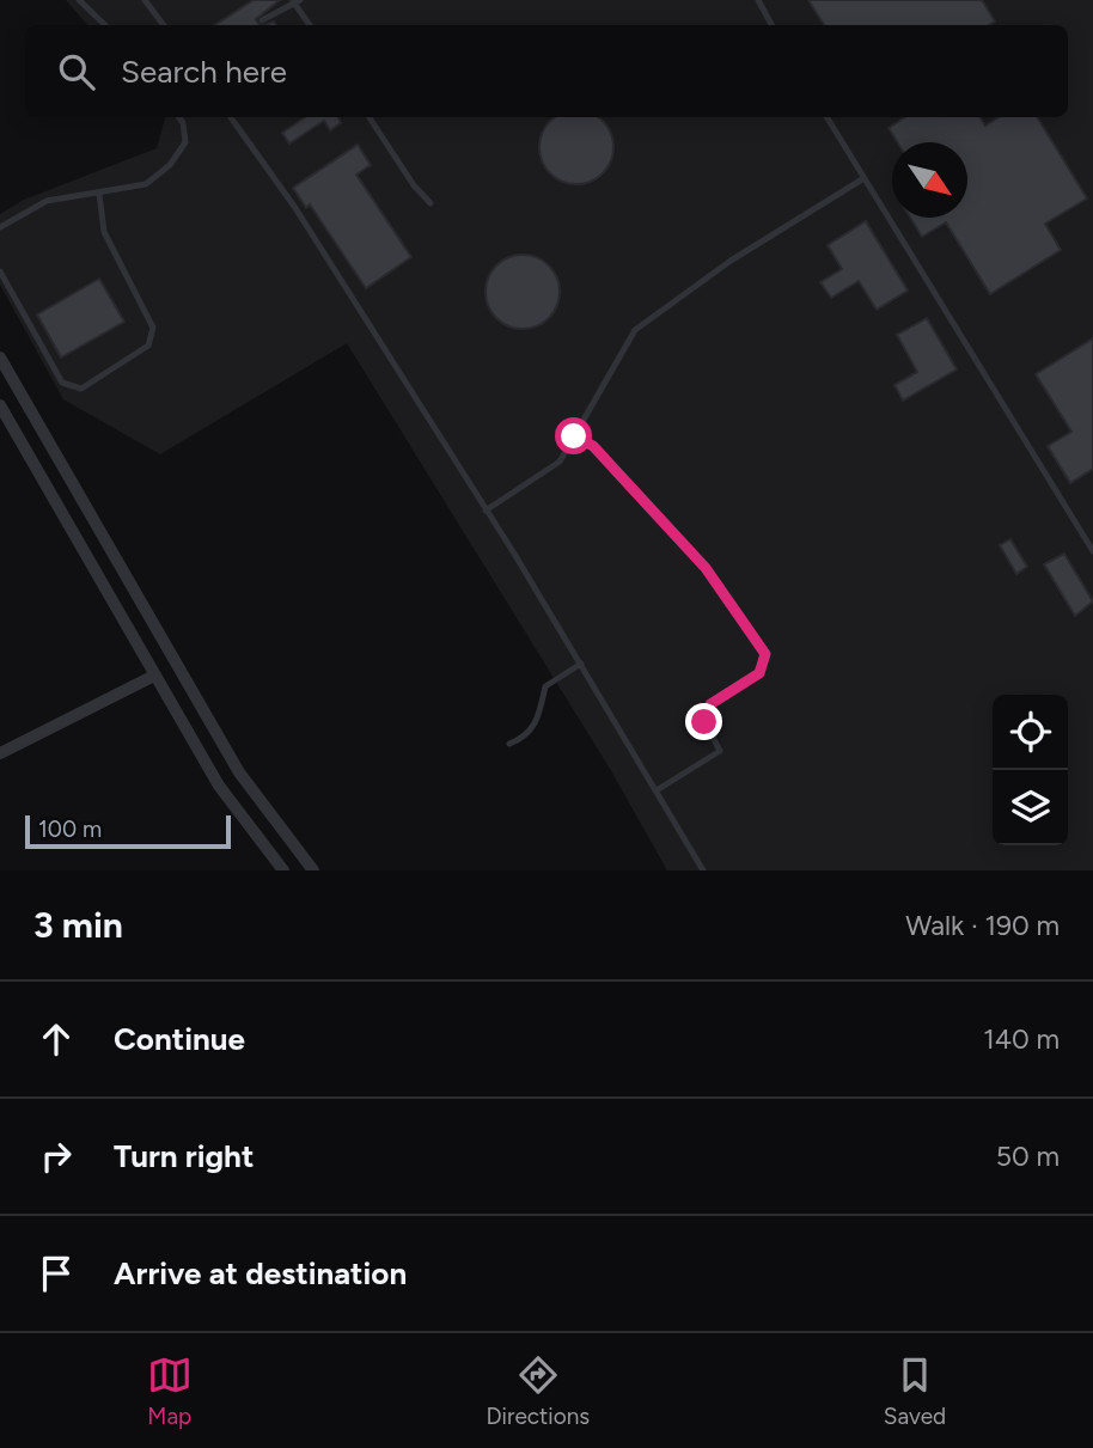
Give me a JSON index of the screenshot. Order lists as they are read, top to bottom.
{
  "scale_bar": "100 m",
  "north": "bottom right",
  "page": {
    "search": "Search here",
    "scale": "100 m",
    "heading": ["3 min", "Walk · 190 m"],
    "list": [
      ["Continue", "140 m"],
      ["Turn right", "50 m"],
      "Arrive at destination"
    ],
    "nav": ["Map", "Directions", "Saved"]
  }
}
